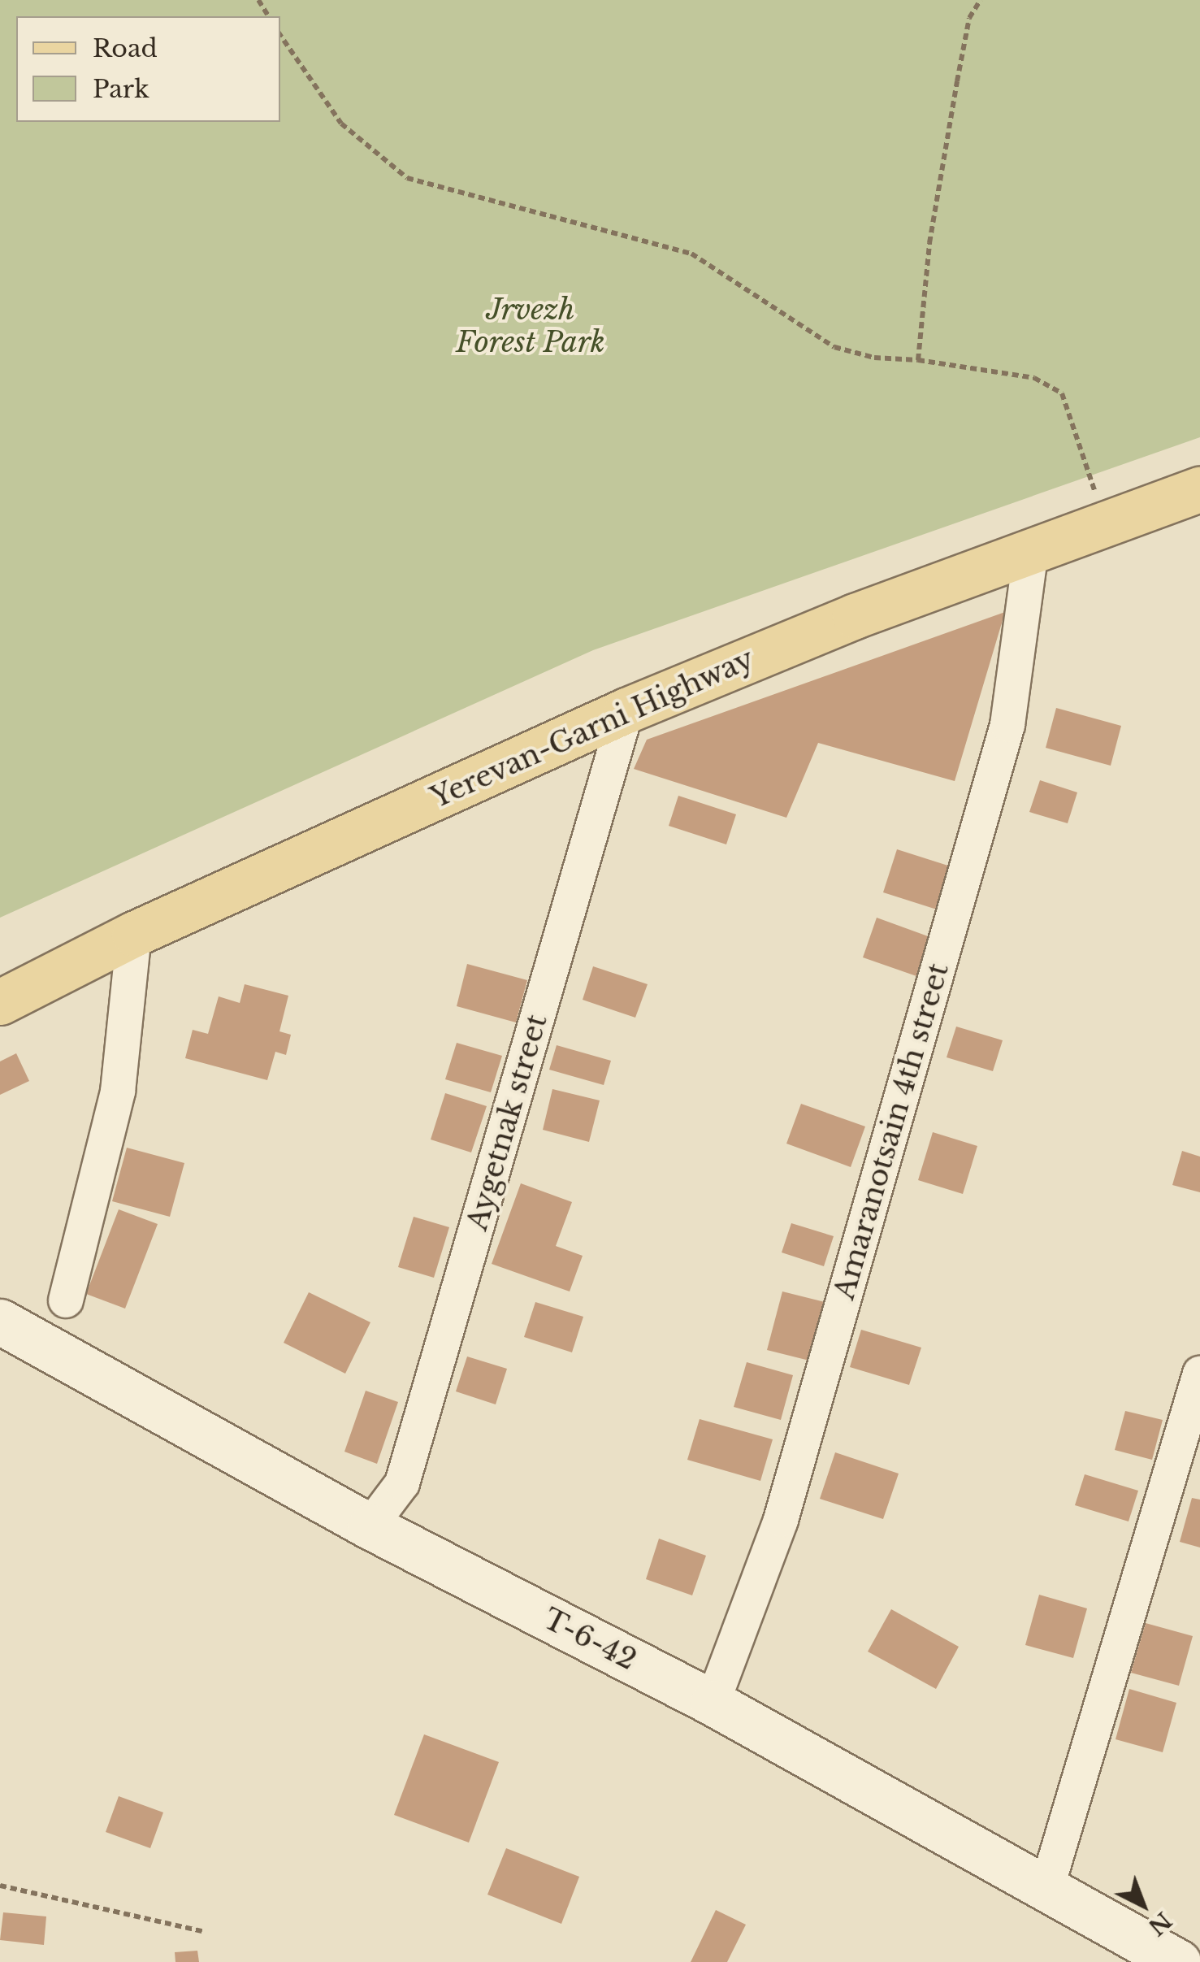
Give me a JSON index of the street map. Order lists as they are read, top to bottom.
{
  "streets": {
    "main road": ["Yerevan-Garni Highway", "T-6-42"],
    "street": ["Aygetnak street", "Amaranotsain 4th street"]
  },
  "crossings": [
    ["Yerevan-Garni Highway", "Aygetnak street"],
    ["Yerevan-Garni Highway", "Amaranotsain 4th street"],
    ["Aygetnak street", "T-6-42"],
    ["Amaranotsain 4th street", "T-6-42"]
  ],
  "parks": ["Jrvezh Forest Park"],
  "legend": ["Road", "Park"],
  "north": "bottom right"
}
